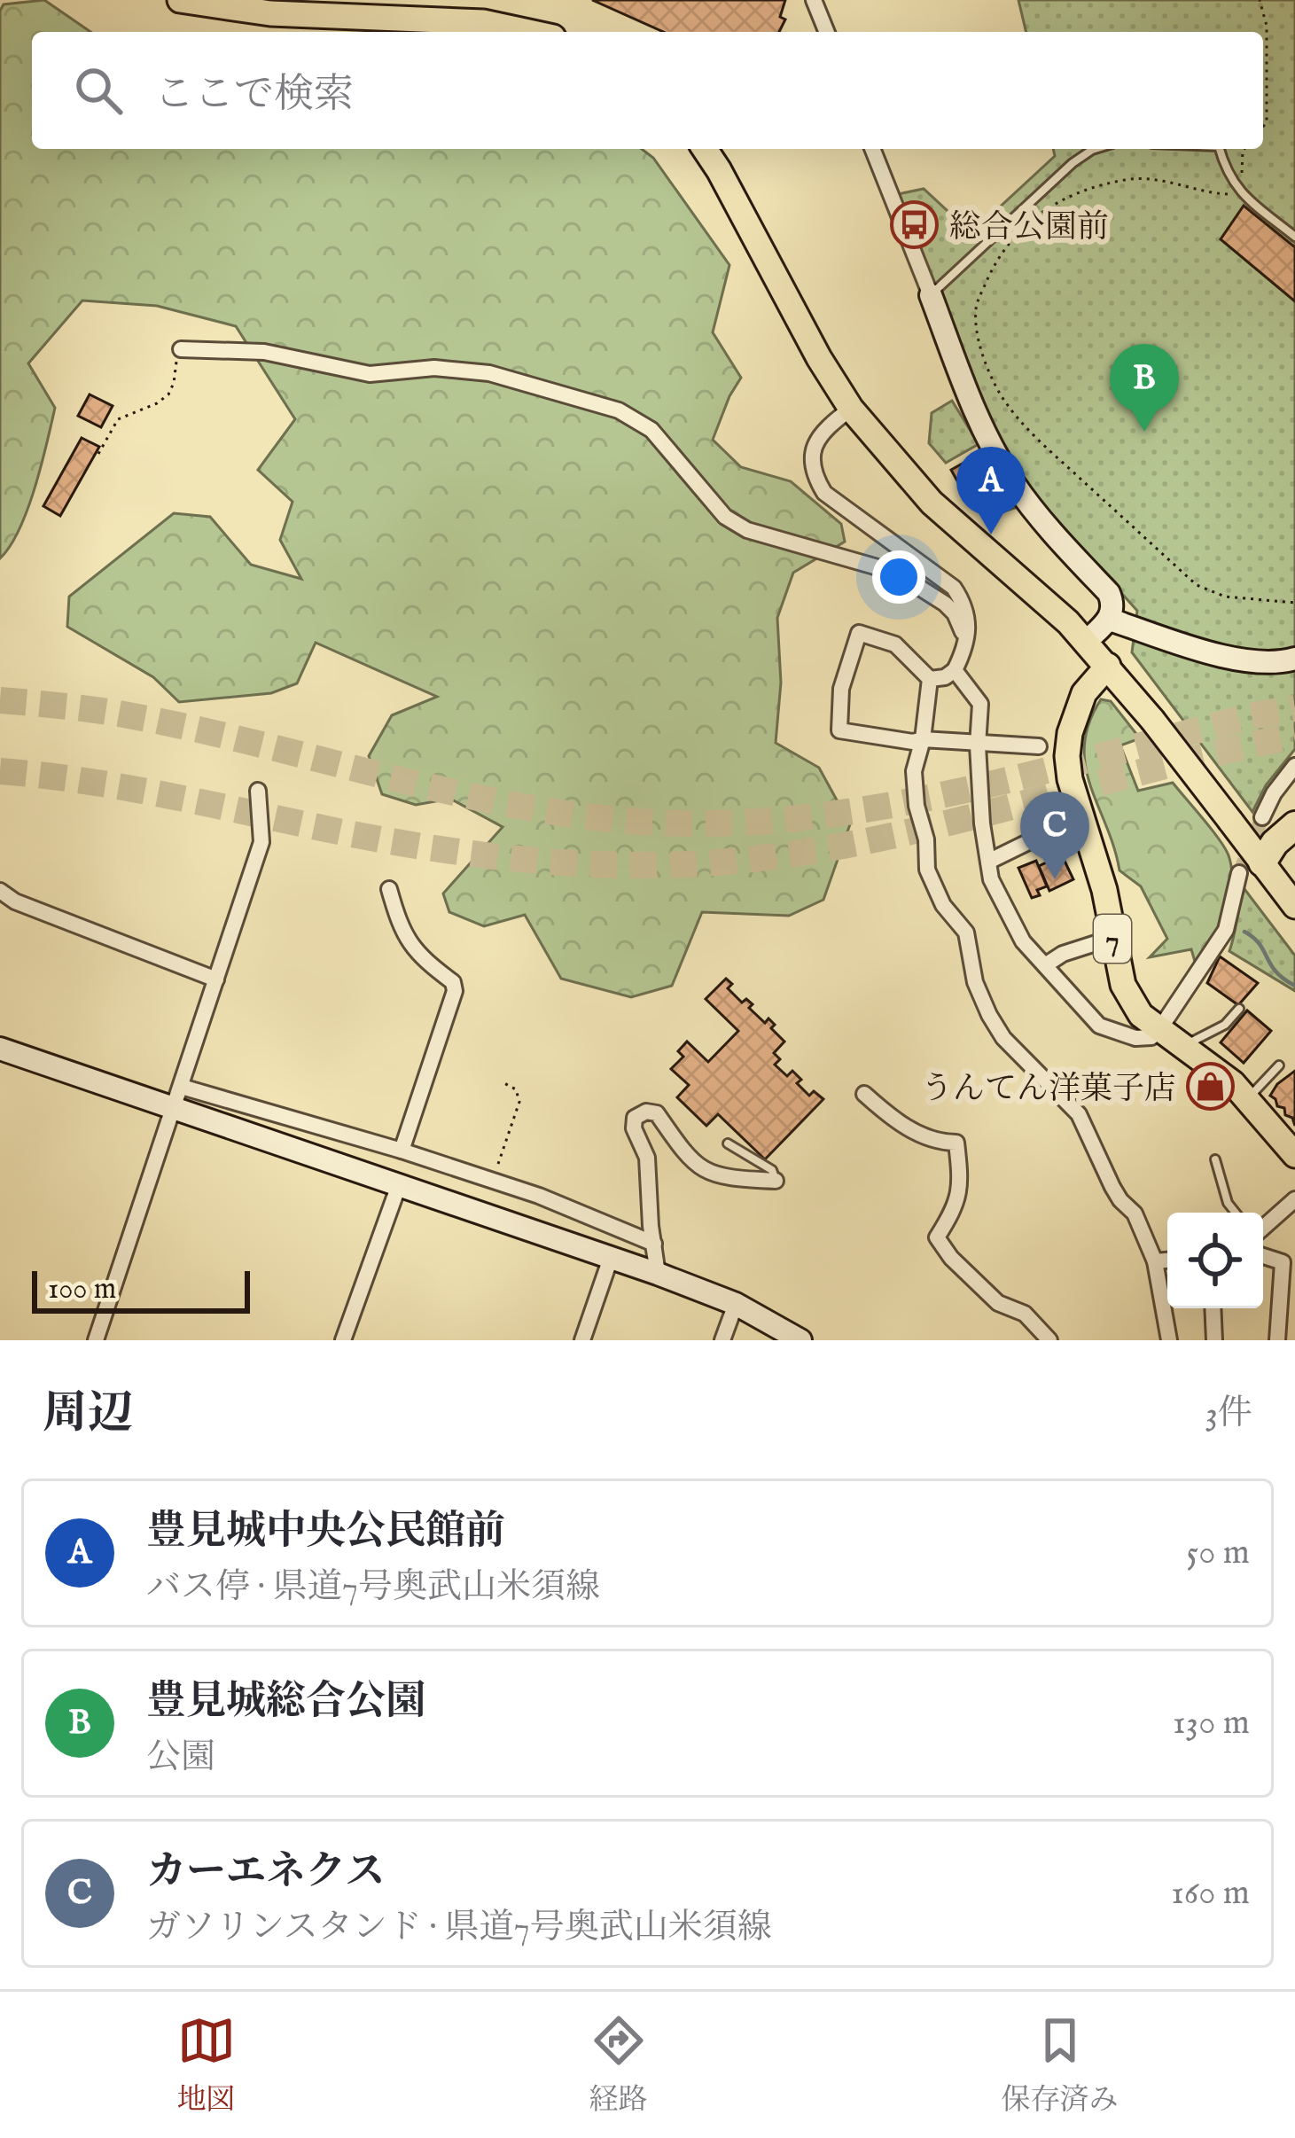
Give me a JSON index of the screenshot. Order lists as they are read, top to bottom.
{
  "streets": {
    "main road": ["7"]
  },
  "places": {
    "bus stop": ["総合公園前"],
    "shop": ["うんてん洋菓子店"]
  },
  "scale_bar": "100 m",
  "page": {
    "search": "ここで検索",
    "pins": ["B", "A", "C"],
    "scale": "100 m",
    "heading": ["周辺", "3件"],
    "list": [
      {
        "mark": "A",
        "name": "豊見城中央公民館前",
        "note": "バス停 · 県道7号奥武山米須線",
        "value": "50 m"
      },
      {
        "mark": "B",
        "name": "豊見城総合公園",
        "note": "公園",
        "value": "130 m"
      },
      {
        "mark": "C",
        "name": "カーエネクス",
        "note": "ガソリンスタンド · 県道7号奥武山米須線",
        "value": "160 m"
      }
    ],
    "nav": ["地図", "経路", "保存済み"]
  }
}
